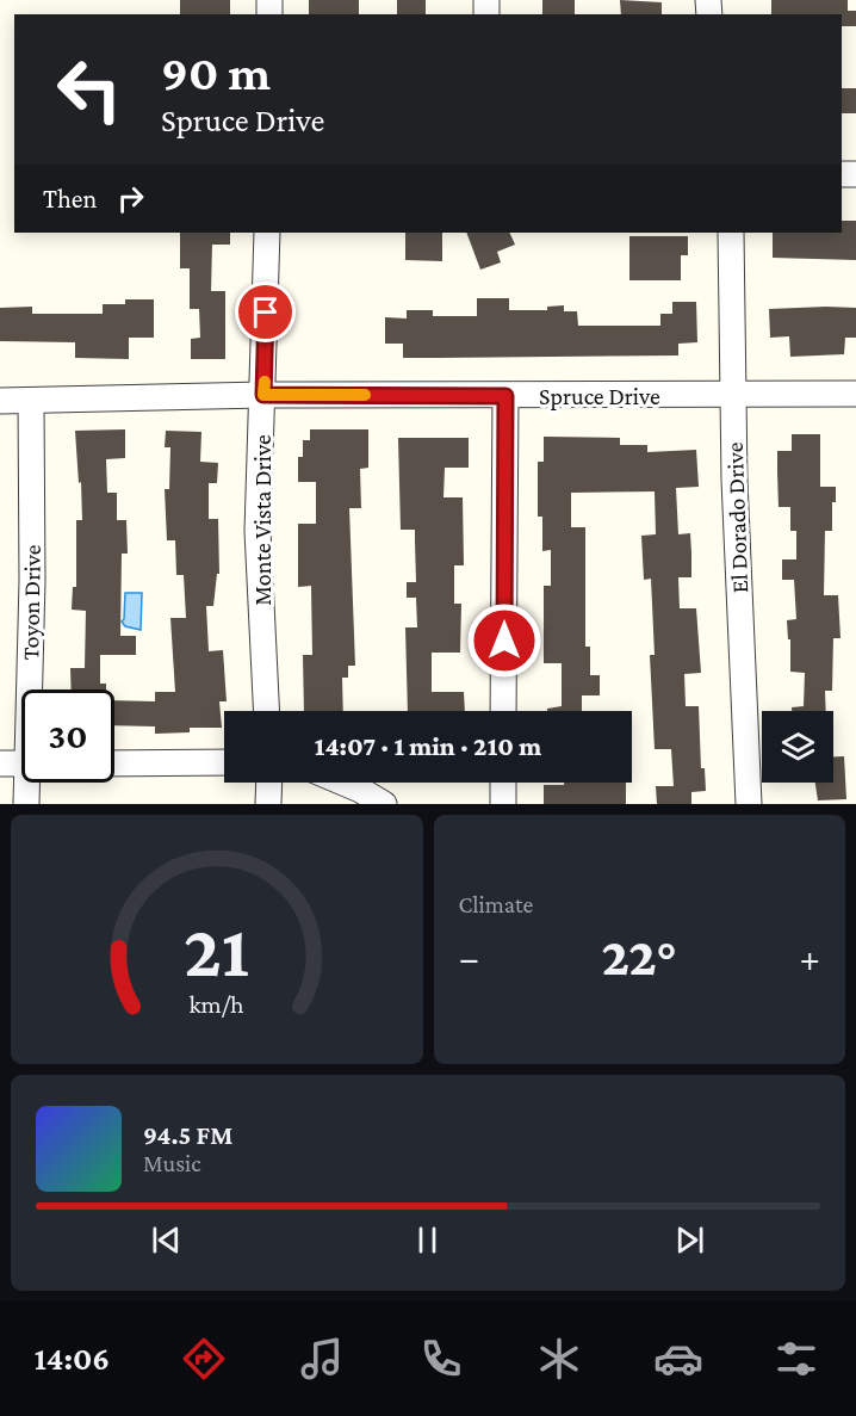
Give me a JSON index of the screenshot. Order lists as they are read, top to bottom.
{
  "streets": {
    "street": [
      "Spruce Drive",
      "El Dorado Drive",
      "Monte Vista Drive",
      "Toyon Drive"
    ]
  },
  "crossings": [
    ["Spruce Drive", "El Dorado Drive"],
    ["Spruce Drive", "Monte Vista Drive"],
    ["Spruce Drive", "Toyon Drive"]
  ],
  "page": {
    "turn": ["90 m", "Spruce Drive"],
    "then": "Then",
    "limit": "30",
    "trip": "14:07 · 1 min · 210 m",
    "tile": "Climate",
    "heat": ["−", "22°", "+"],
    "song": ["94.5 FM", "Music"],
    "tabs": "14:06",
    "gauge": ["21", "km/h"]
  }
}
